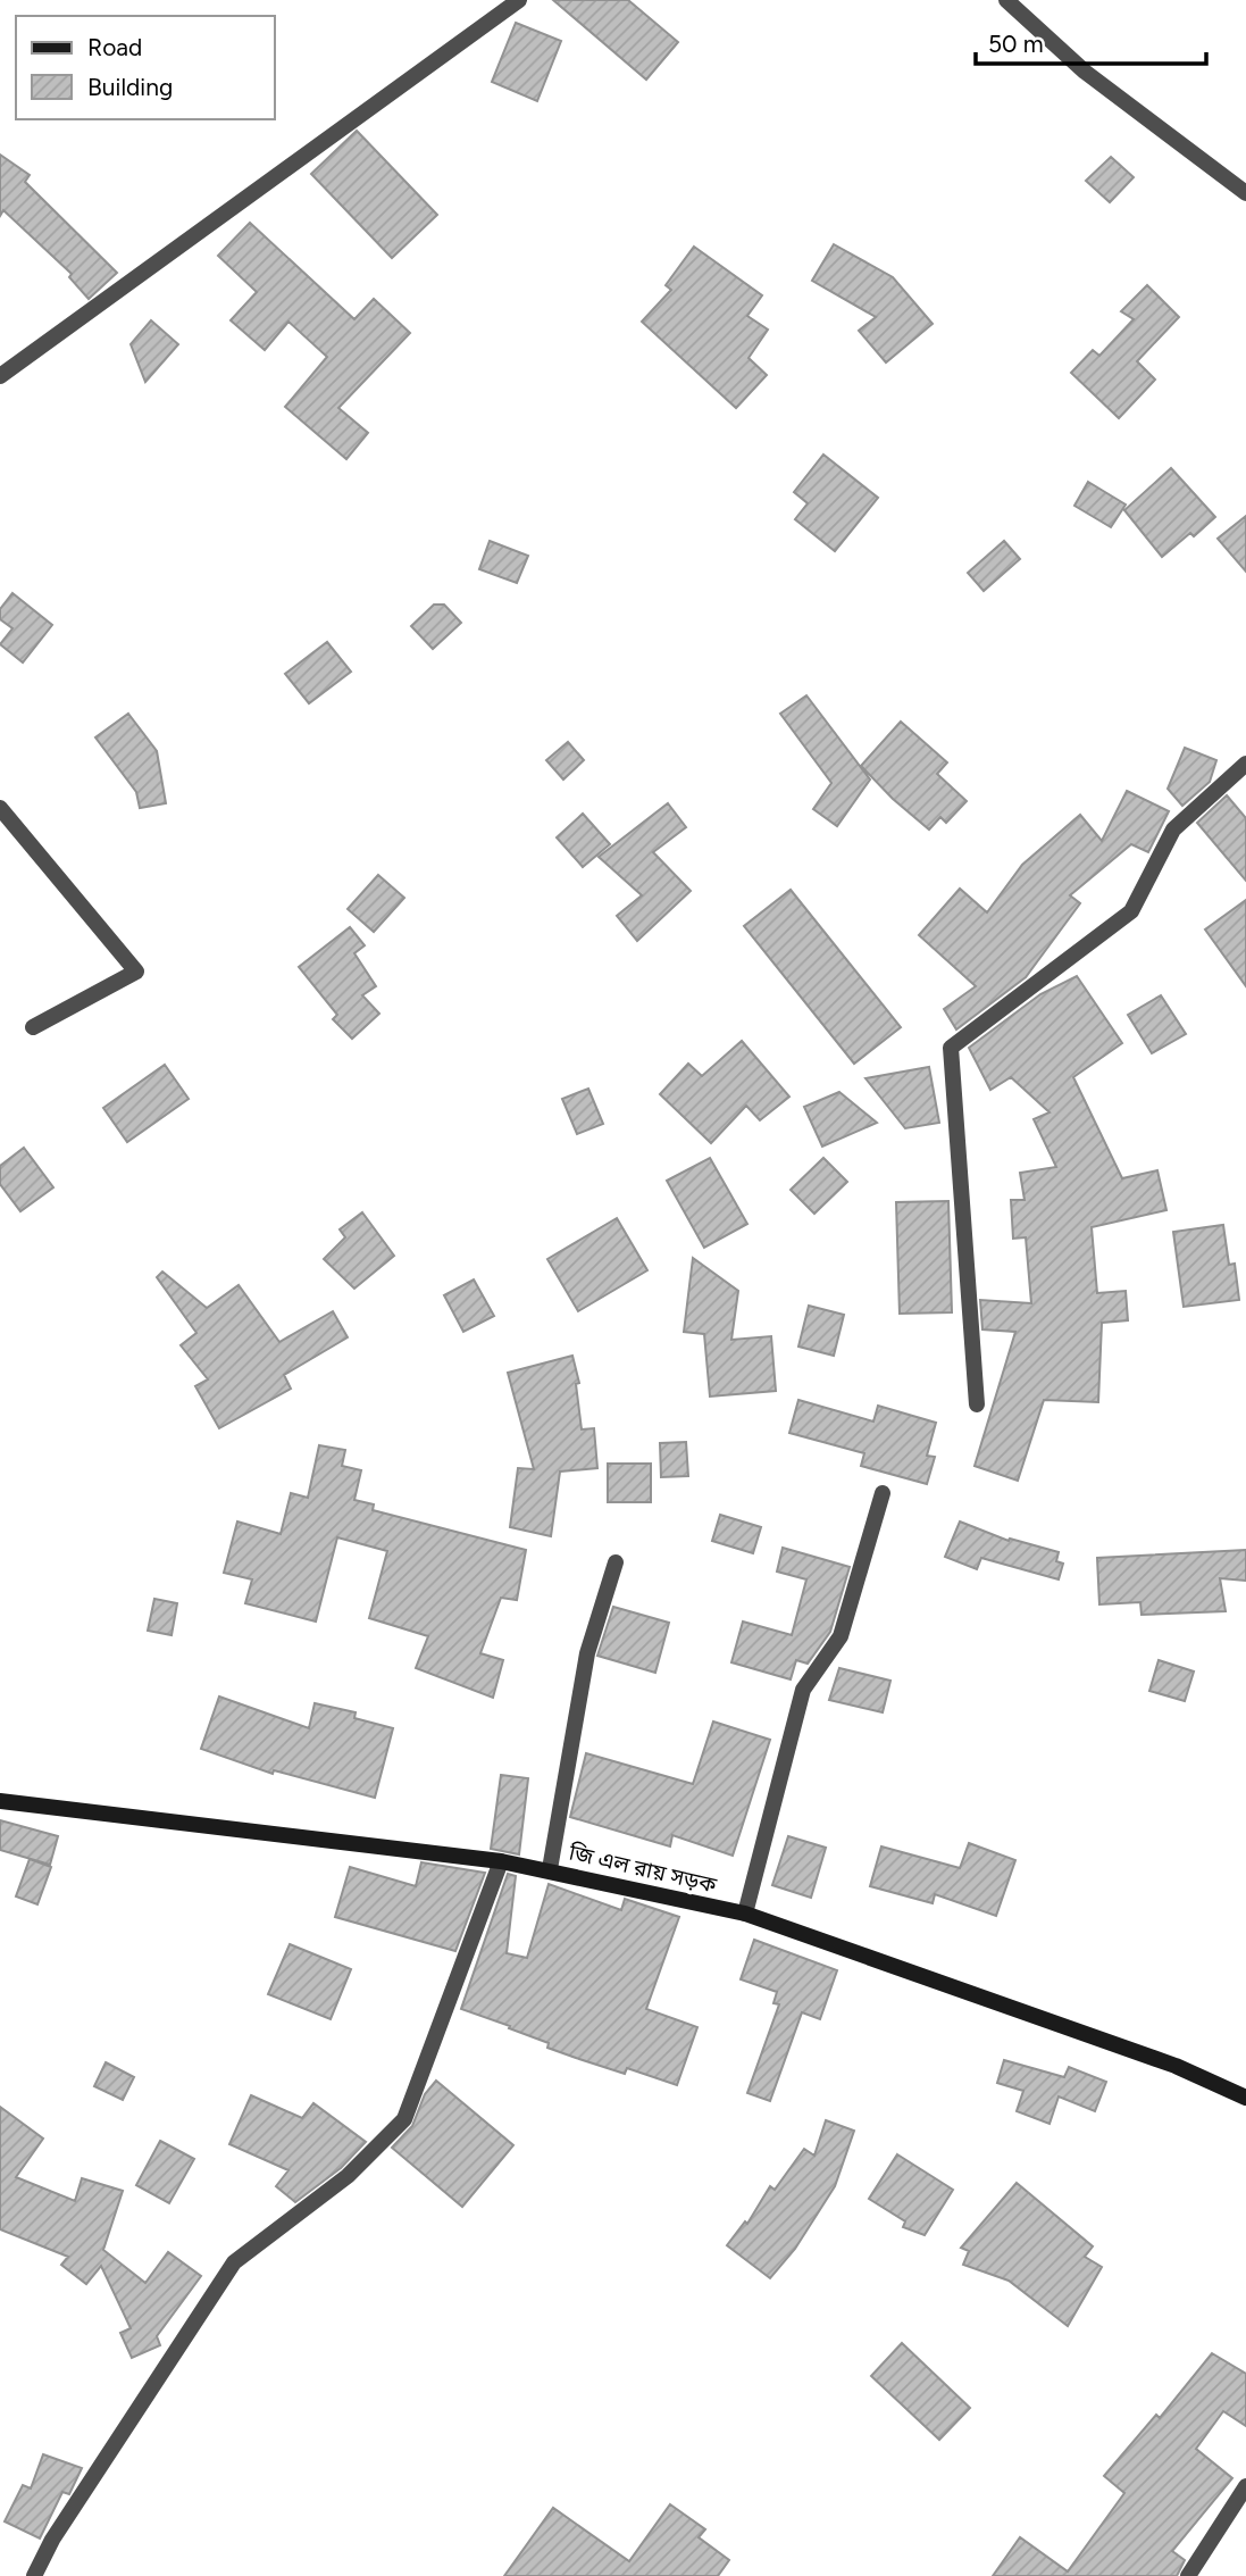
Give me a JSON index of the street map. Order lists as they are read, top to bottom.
{
  "streets": {
    "main road": ["জি এল রায় সড়ক"]
  },
  "legend": ["Road", "Building"],
  "scale_bar": "50 m"
}
